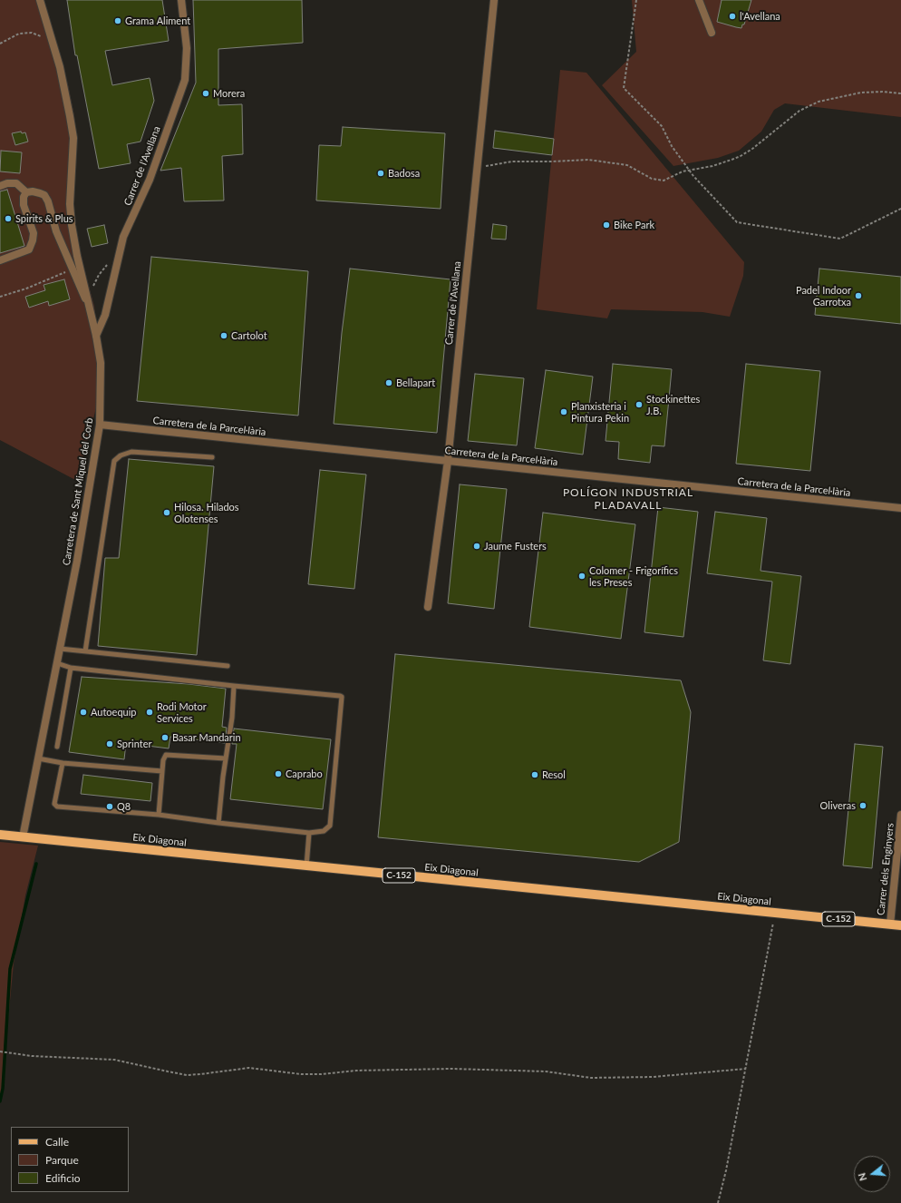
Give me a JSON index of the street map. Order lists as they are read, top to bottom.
{
  "streets": {
    "main road": ["Eix Diagonal", "C-152"],
    "street": [
      "Carrer de l'Avellana",
      "Carretera de la Parcel·lària",
      "Carretera de Sant Miquel del Corb",
      "Carrer dels Enginyers"
    ]
  },
  "crossings": [
    ["Carrer de l'Avellana", "Carretera de la Parcel·lària"],
    ["Carrer de l'Avellana", "Carretera de Sant Miquel del Corb"],
    ["Carretera de la Parcel·lària", "Carretera de Sant Miquel del Corb"],
    ["Carretera de Sant Miquel del Corb", "Eix Diagonal"],
    ["Eix Diagonal", "Carrer dels Enginyers"]
  ],
  "districts": ["POLÍGON INDUSTRIAL PLADAVALL"],
  "places": [
    "l'Avellana",
    "Grama Aliment",
    "Morera",
    "Badosa",
    "Spirits & Plus",
    "Bike Park",
    "Padel Indoor Garrotxa",
    "Cartolot",
    "Bellapart",
    "Stockinettes J.B.",
    "Planxisteria i Pintura Pekin",
    "Hilosa. Hilados Olotenses",
    "Jaume Fusters",
    "Colomer - Frigorífics les Preses",
    "Autoequip",
    "Rodi Motor Services",
    "Basar Mandarin",
    "Sprinter",
    "Caprabo",
    "Resol",
    "Oliveras",
    "Q8"
  ],
  "legend": ["Calle", "Parque", "Edificio"],
  "north": "left"
}
